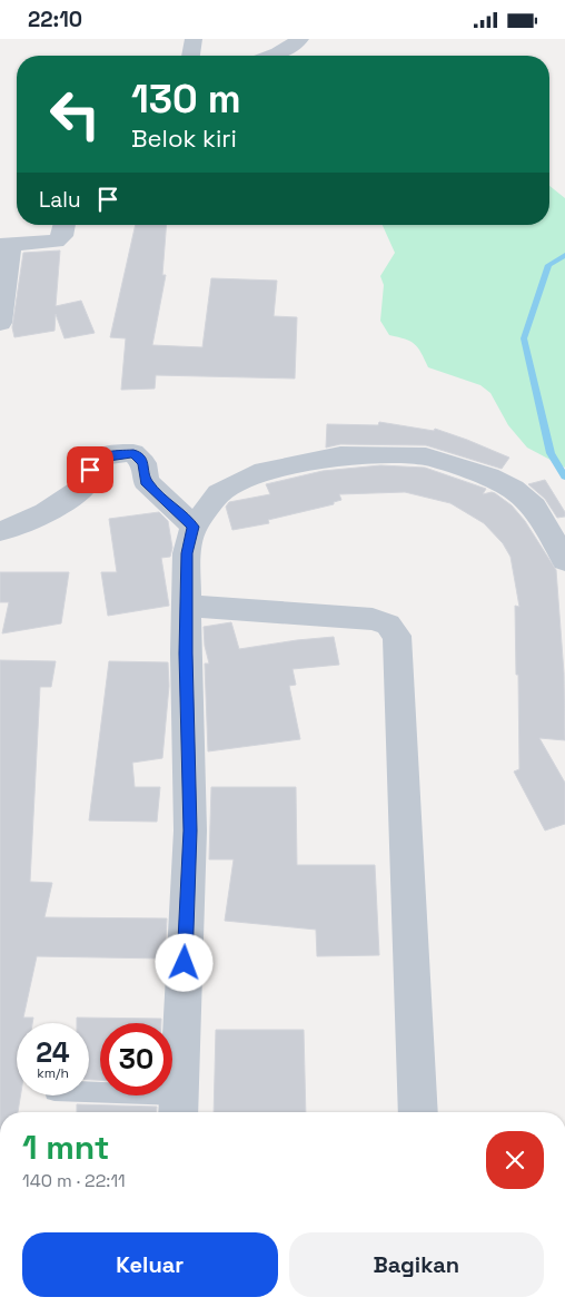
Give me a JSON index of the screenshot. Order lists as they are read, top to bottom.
{
  "page": {
    "status": "22:10",
    "turn": ["130 m", "Belok kiri"],
    "then": "Lalu",
    "speed": "24 km/h",
    "limit": "30",
    "heading": ["1 mnt", "140 m · 22:11"],
    "buttons": ["Keluar", "Bagikan"]
  }
}
